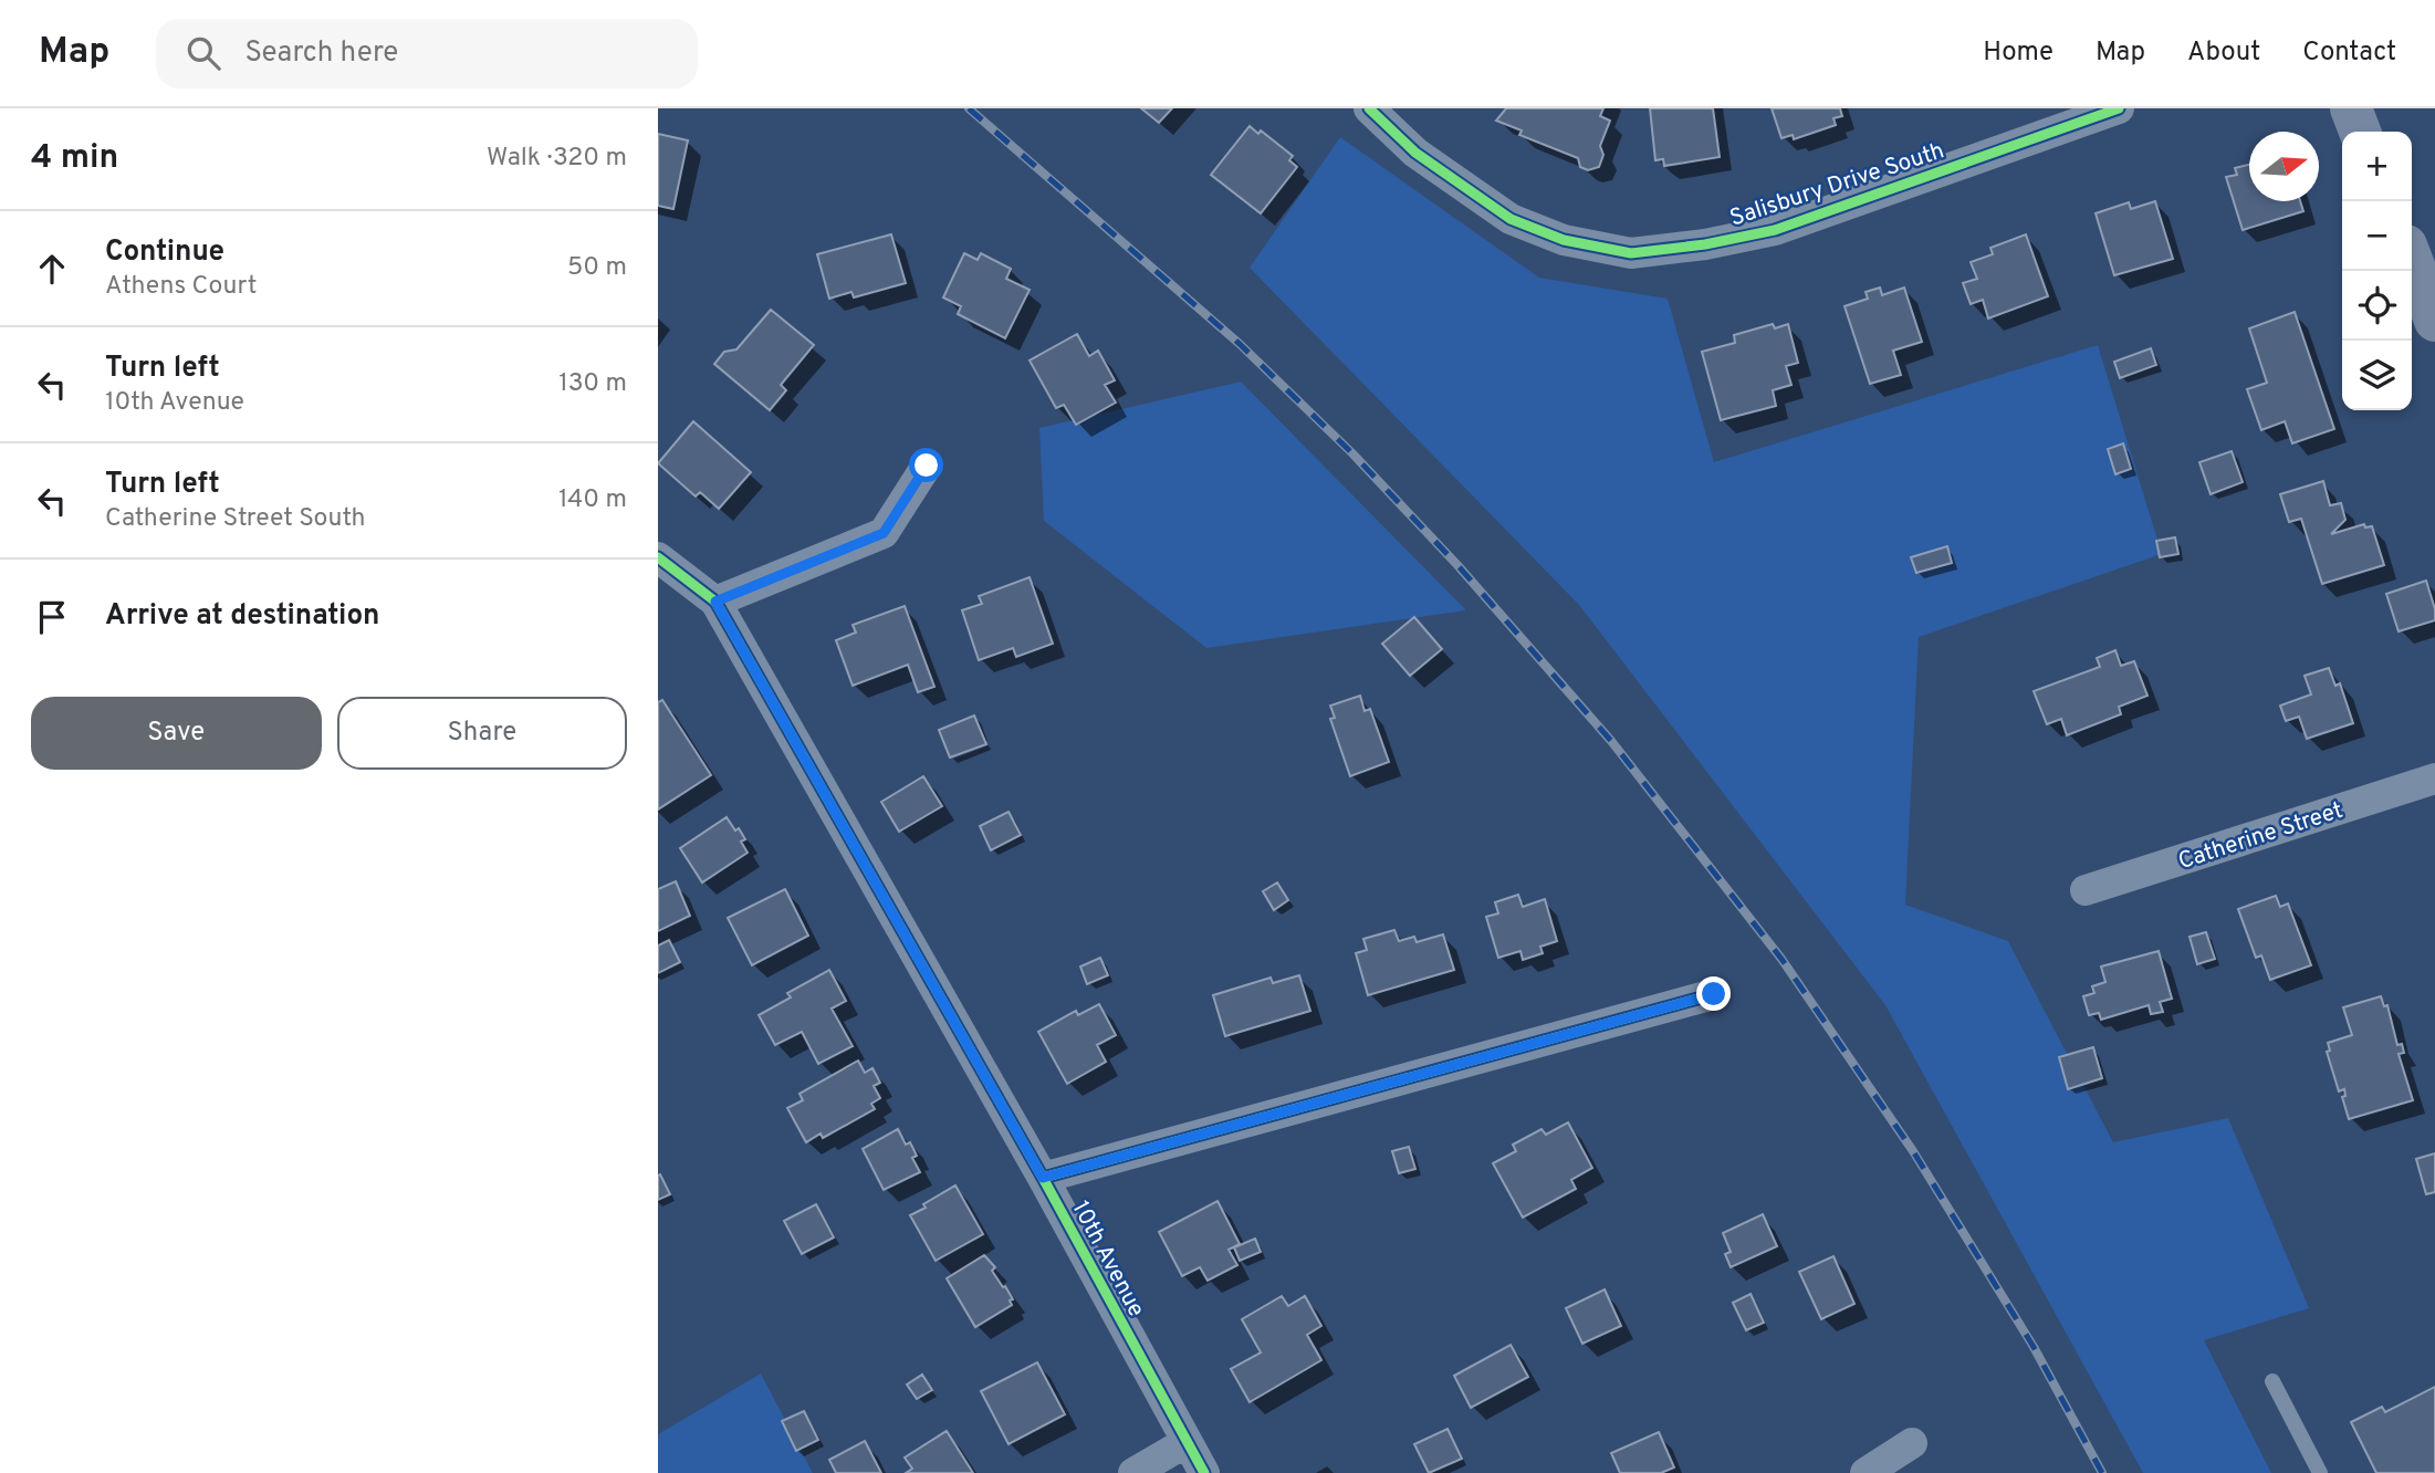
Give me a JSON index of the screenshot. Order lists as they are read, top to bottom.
{
  "streets": {
    "street": ["Salisbury Drive South", "Catherine Street", "10th Avenue"]
  },
  "north": "right",
  "page": {
    "header": "Map",
    "search": "Search here",
    "nav": [
      "Home",
      "Map",
      "About",
      "Contact"
    ],
    "heading": ["4 min", "Walk · 320 m"],
    "map_buttons": ["+", "−"],
    "list": [
      ["Continue", "Athens Court", "50 m"],
      ["Turn left", "10th Avenue", "130 m"],
      ["Turn left", "Catherine Street South", "140 m"],
      "Arrive at destination"
    ],
    "buttons": ["Save", "Share"]
  }
}
